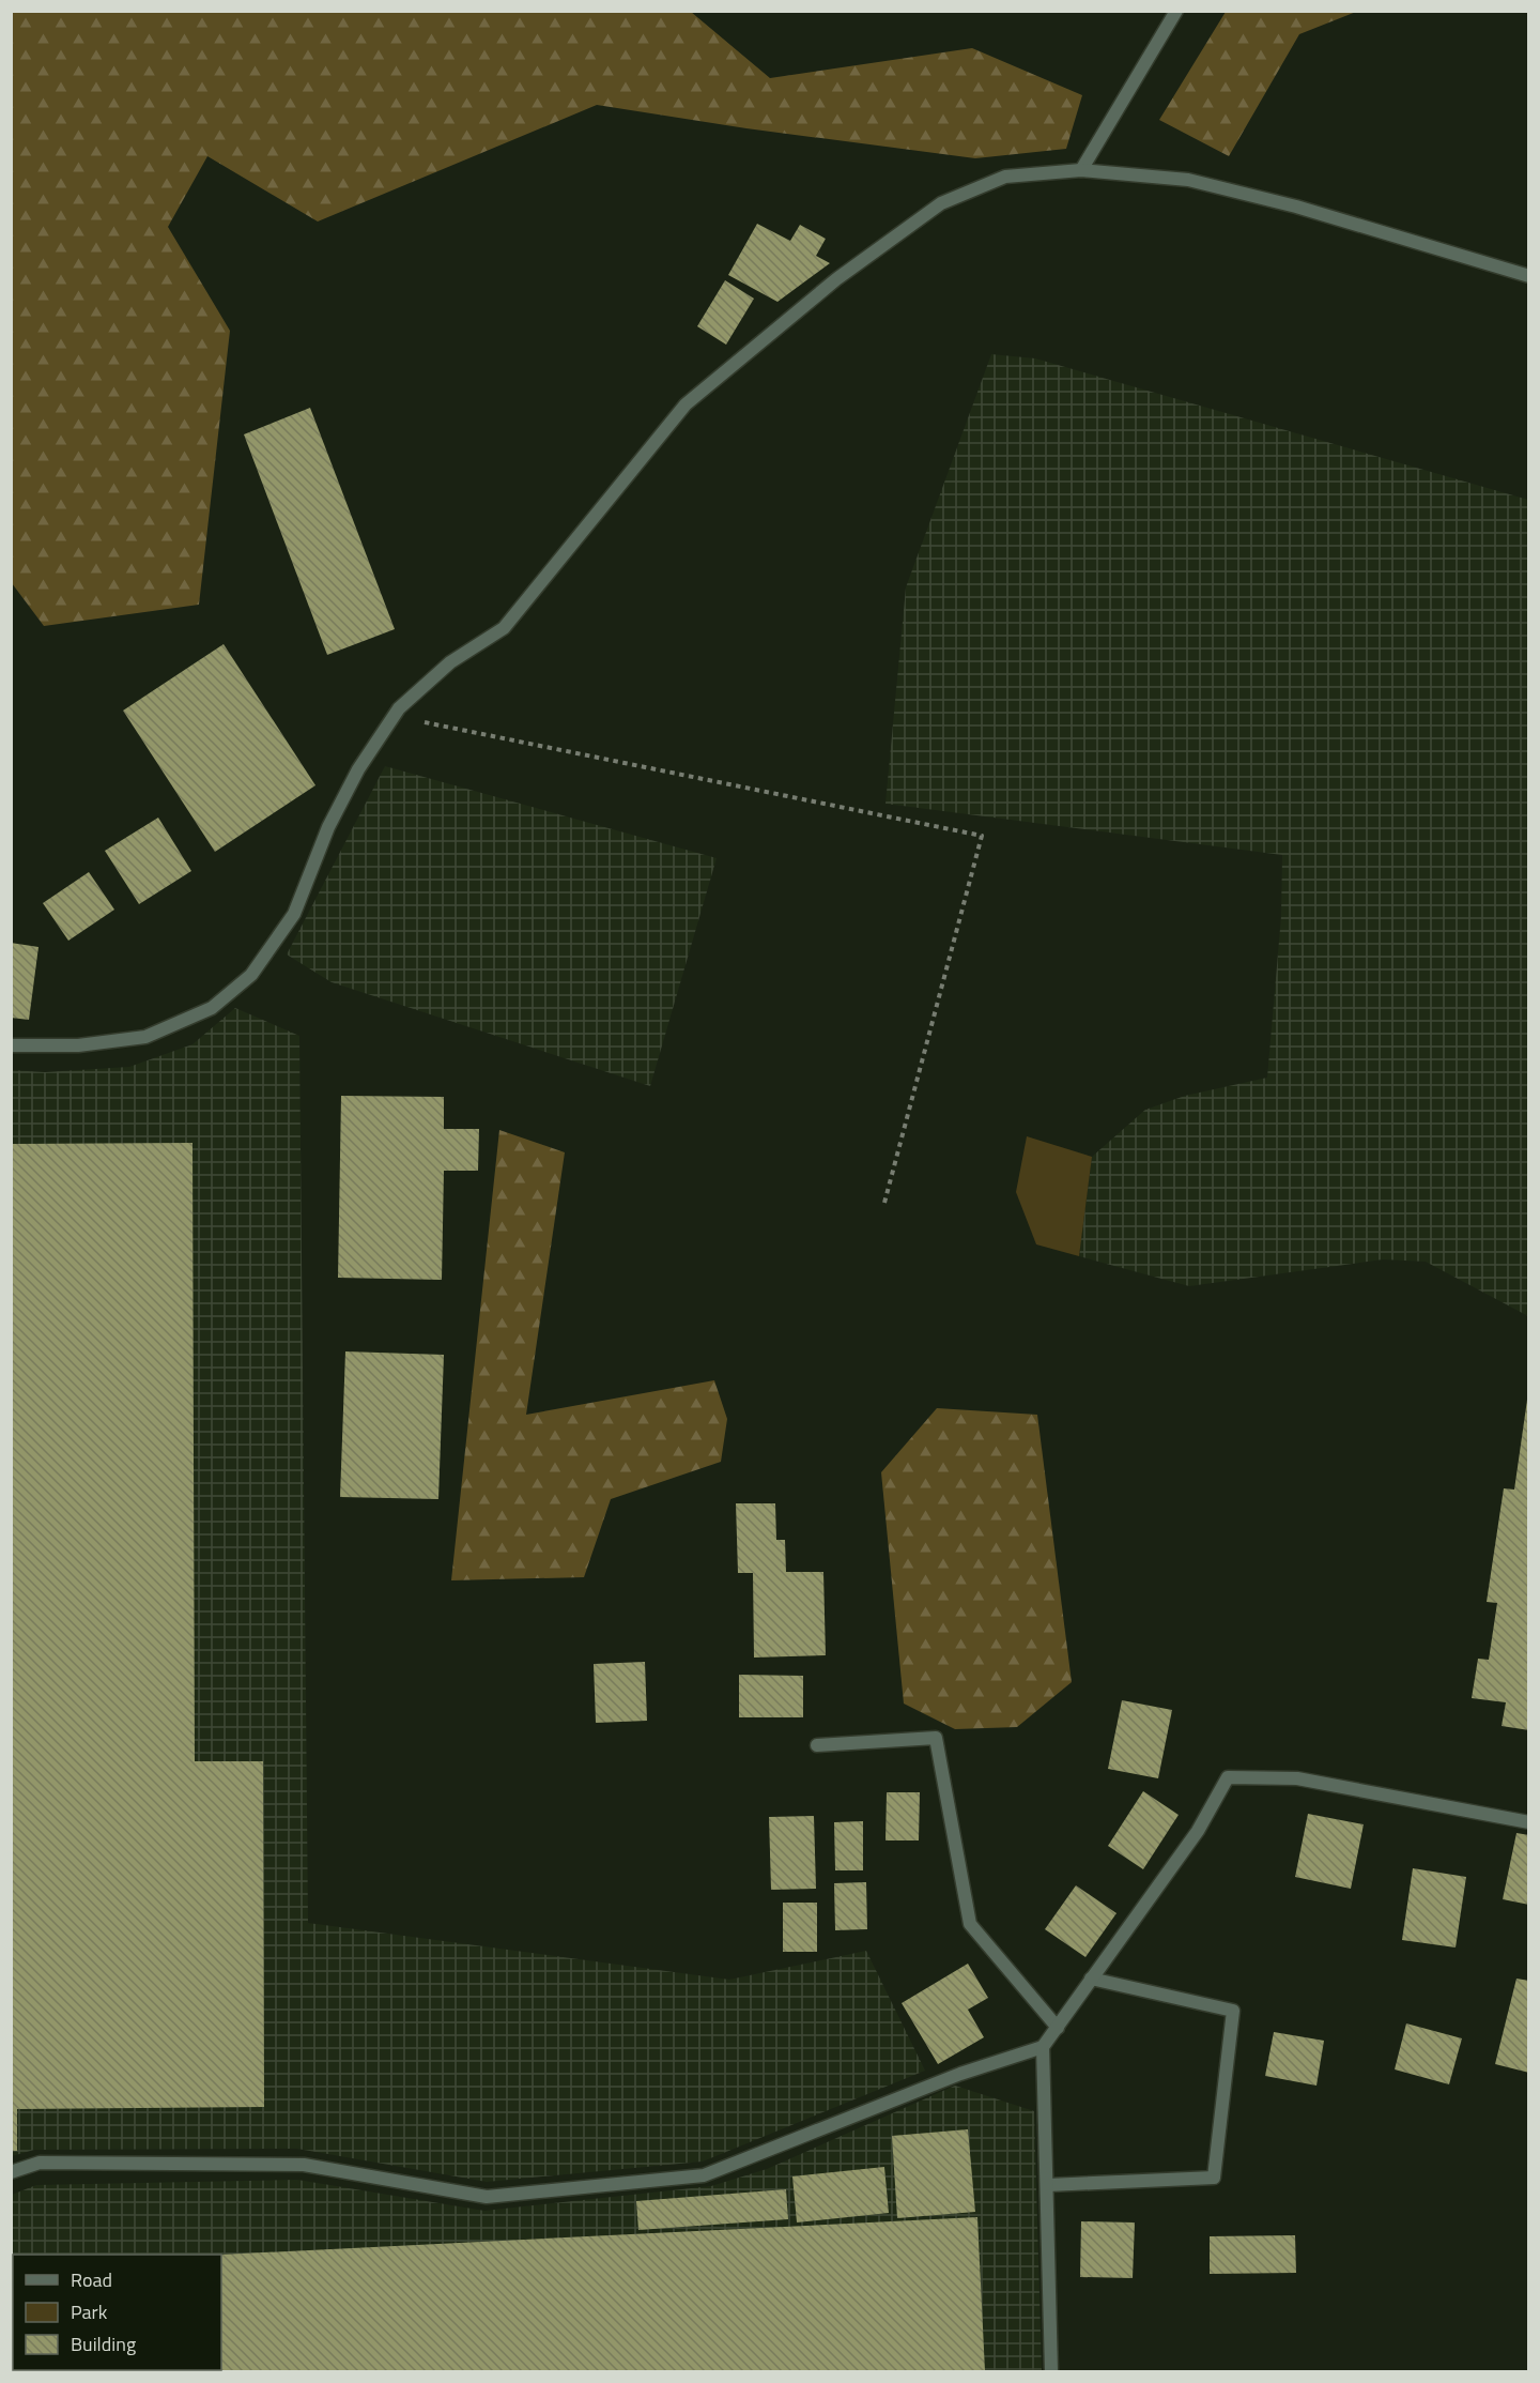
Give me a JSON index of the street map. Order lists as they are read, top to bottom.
{
  "legend": ["Road", "Park", "Building"]
}
